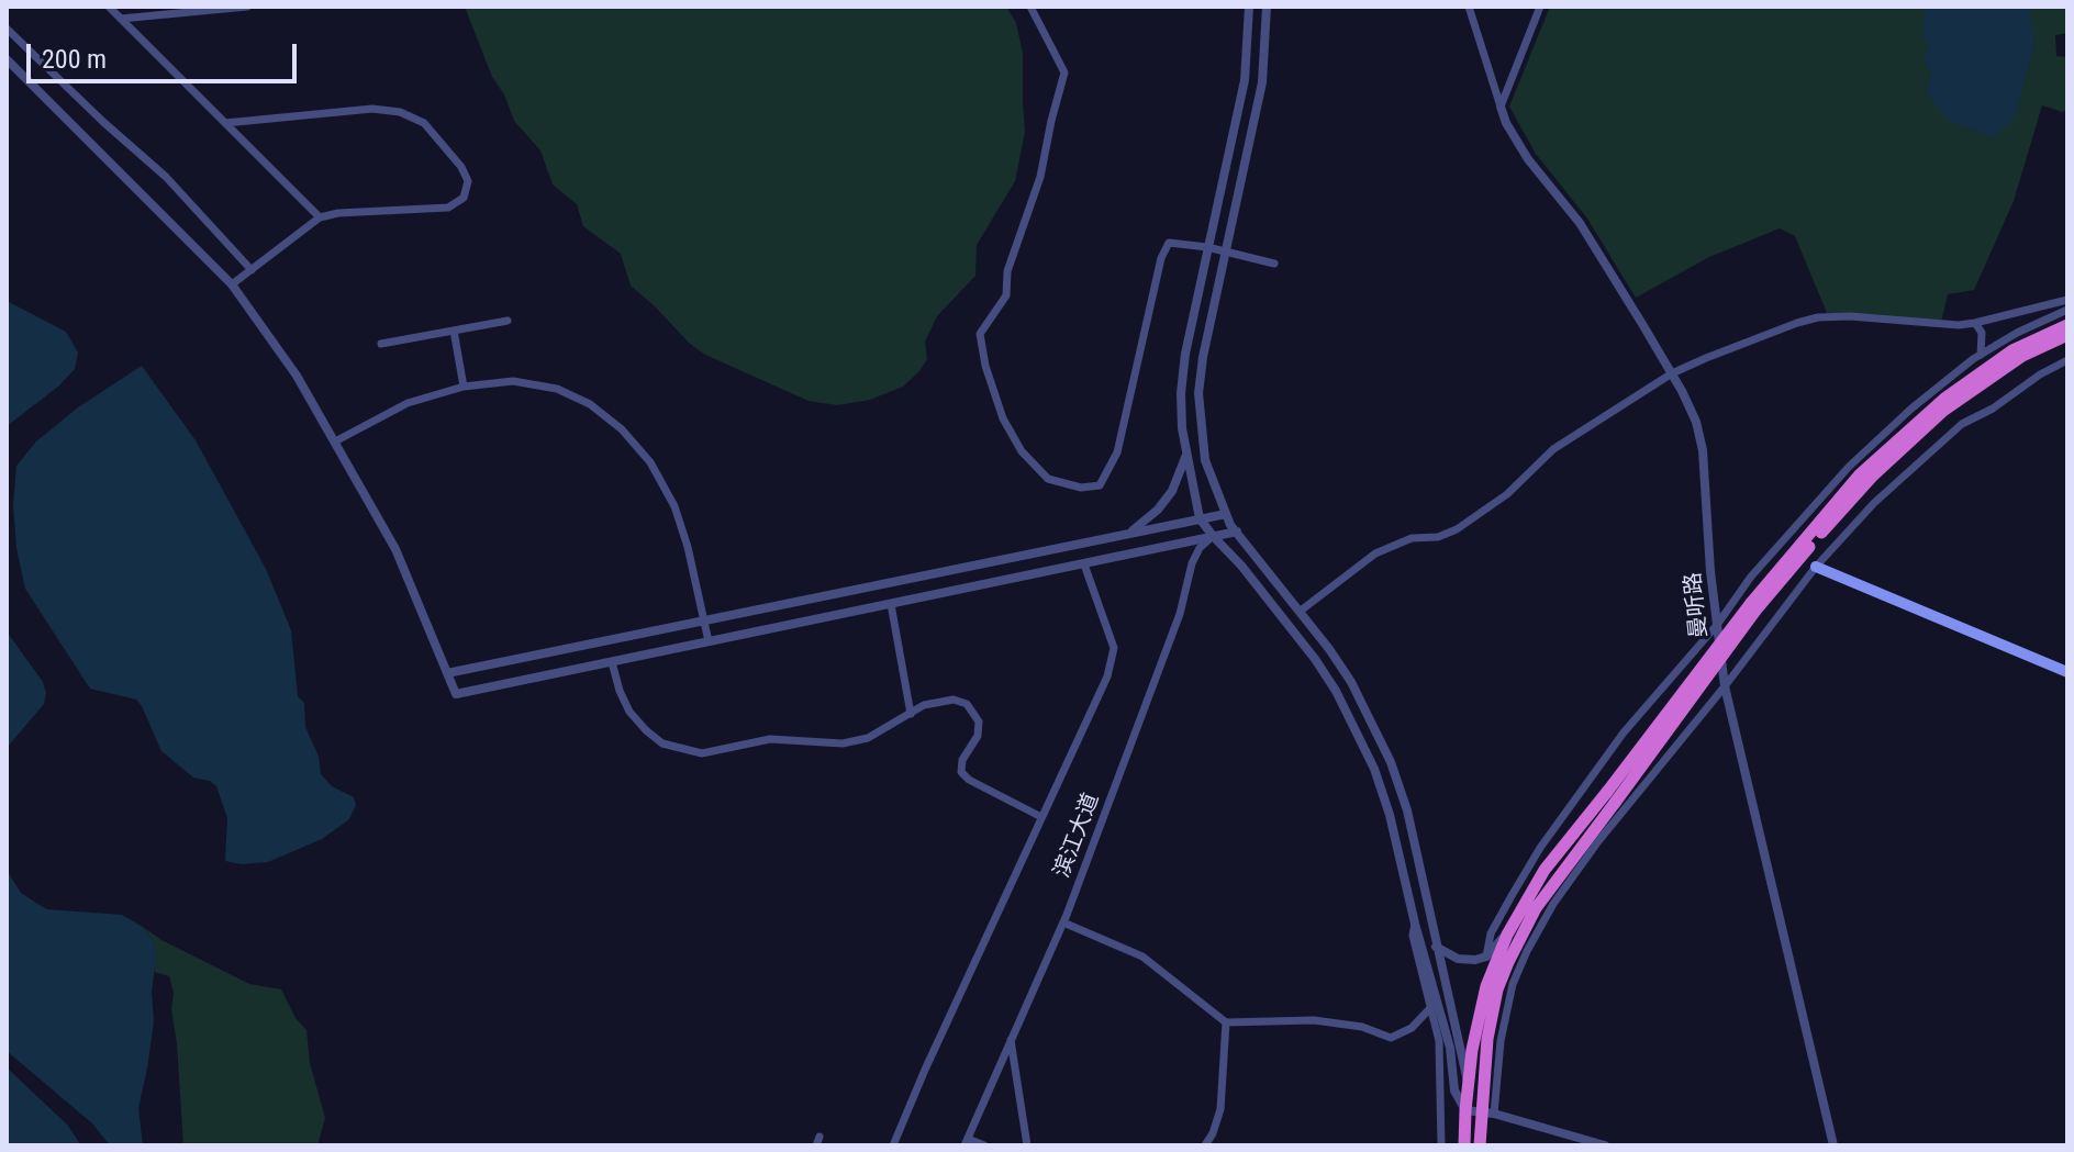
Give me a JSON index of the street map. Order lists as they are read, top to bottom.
{
  "streets": {
    "street": ["曼听路", "滨江大道"]
  },
  "scale_bar": "200 m"
}
